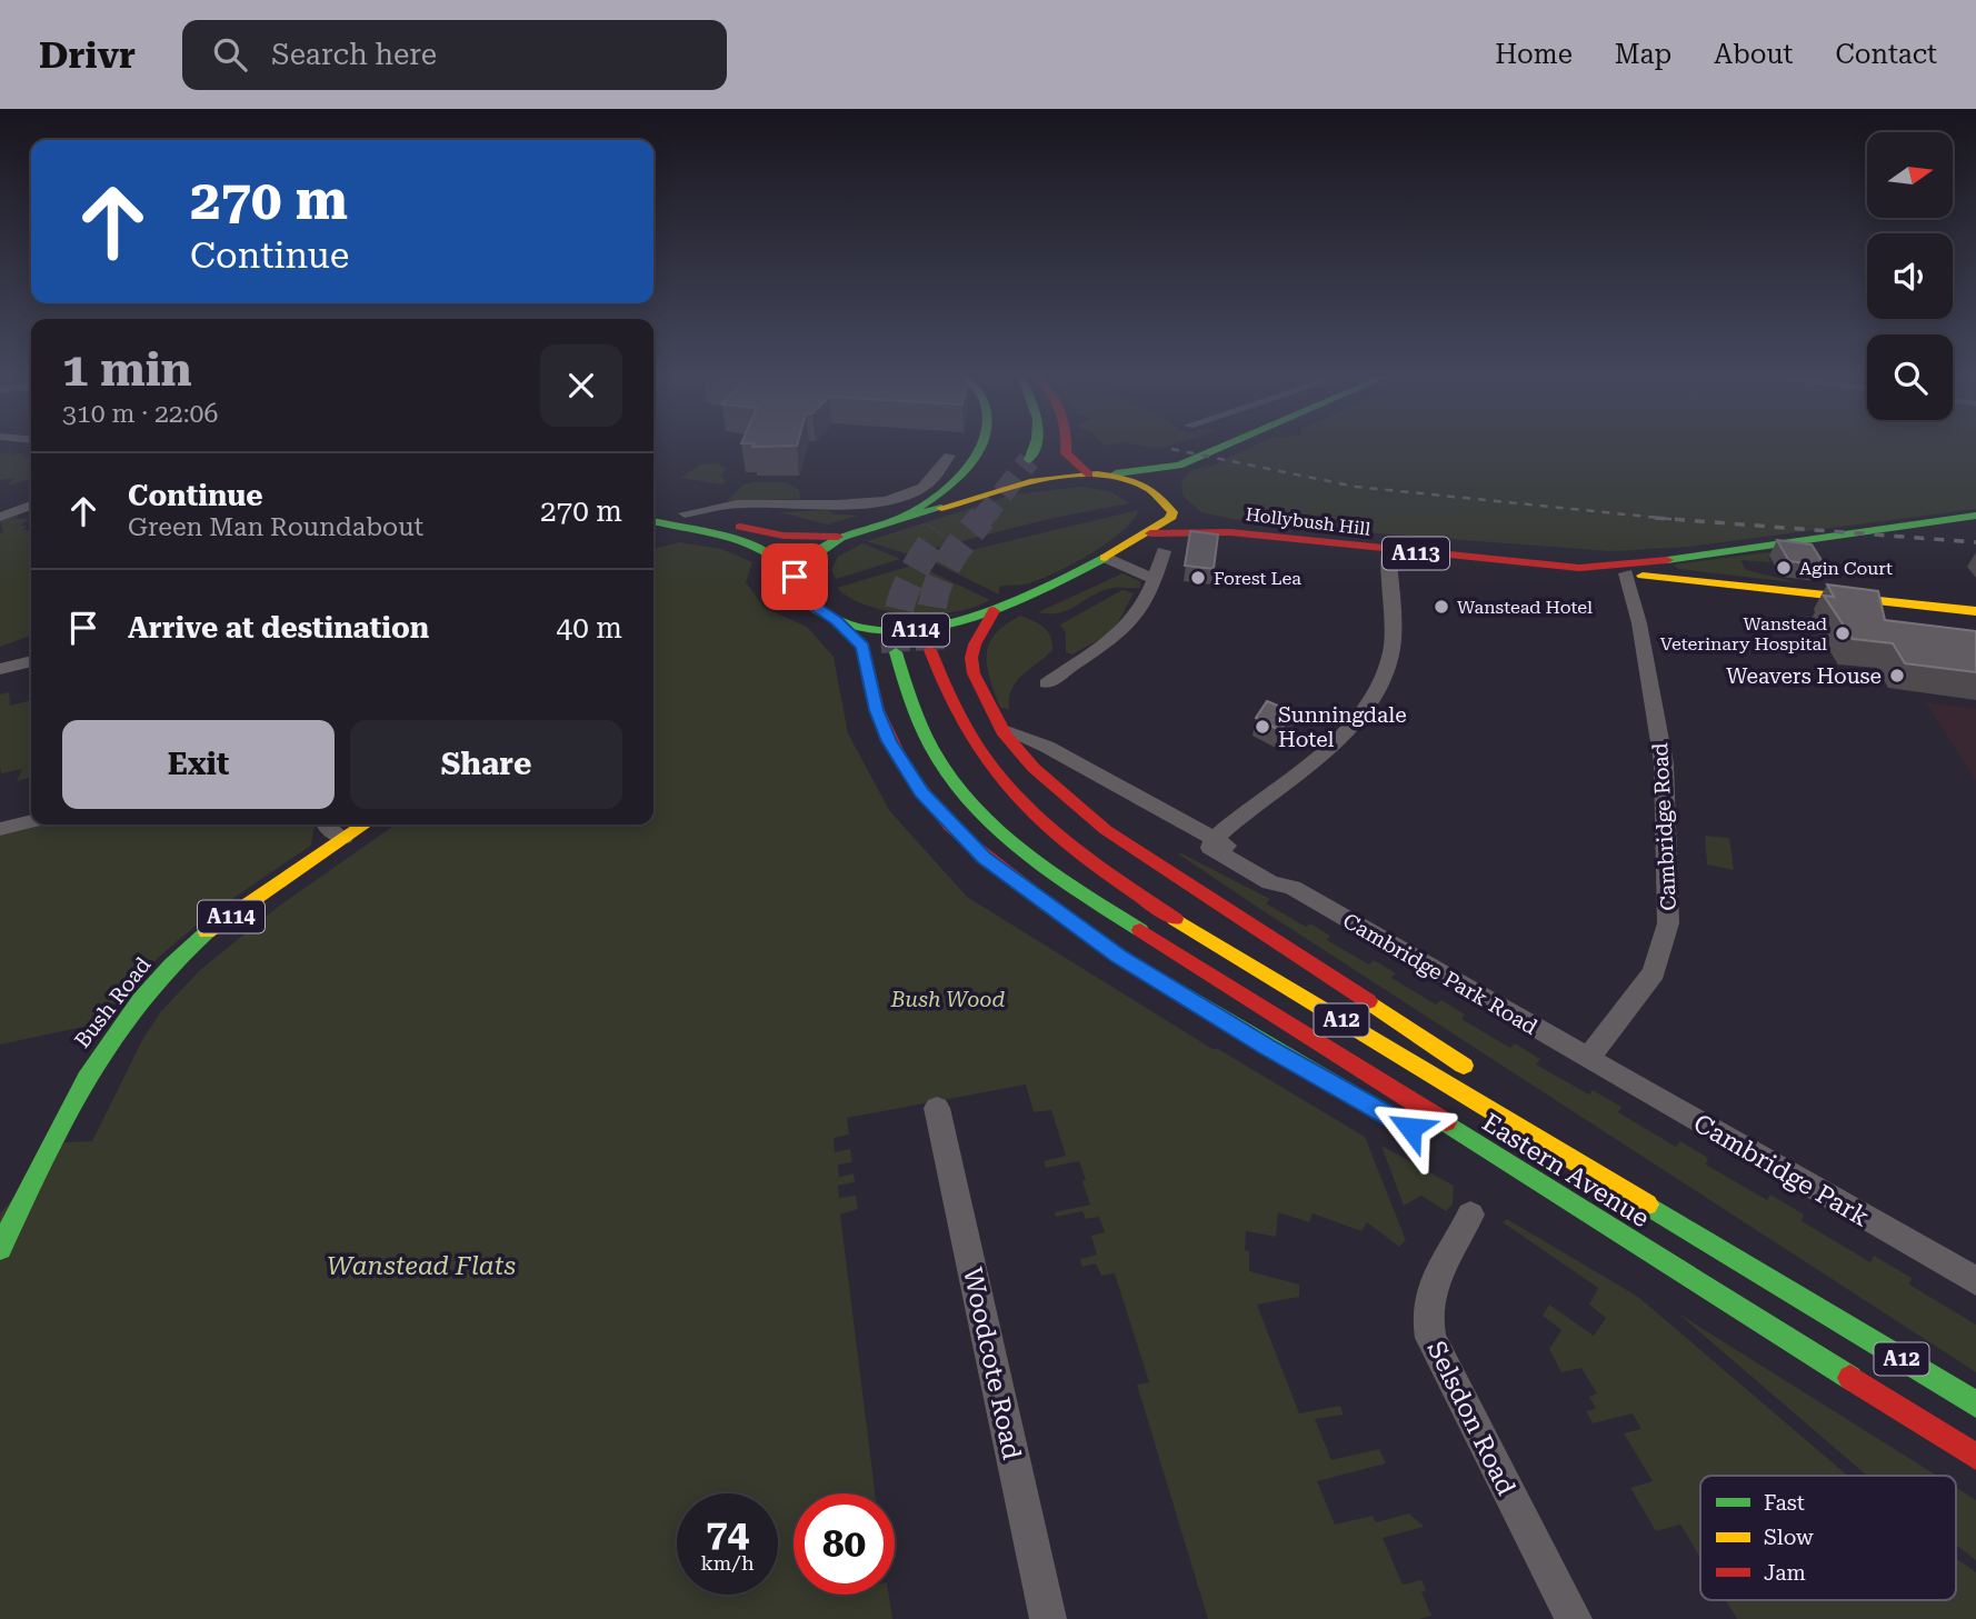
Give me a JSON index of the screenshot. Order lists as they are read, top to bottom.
{
  "streets": {
    "main road": [
      "Hollybush Hill",
      "A113",
      "A114",
      "Bush Road",
      "A12",
      "Eastern Avenue"
    ],
    "street": [
      "Cambridge Road",
      "Cambridge Park Road",
      "Cambridge Park",
      "Woodcote Road",
      "Selsdon Road"
    ]
  },
  "crossings": [
    ["Hollybush Hill", "A113"],
    ["Hollybush Hill", "A114"],
    ["Hollybush Hill", "Cambridge Road"],
    ["A113", "Cambridge Road"],
    ["A114", "A12"],
    ["Cambridge Road", "Cambridge Park Road"],
    ["Cambridge Road", "Cambridge Park"],
    ["Cambridge Park Road", "A12"],
    ["Cambridge Park Road", "Cambridge Park"],
    ["A12", "Eastern Avenue"]
  ],
  "parks": ["Bush Wood", "Wanstead Flats"],
  "places": [
    "Agin Court",
    "Forest Lea",
    "Wanstead Hotel",
    "Wanstead Veterinary Hospital",
    "Weavers House",
    "Sunningdale Hotel"
  ],
  "legend": ["Fast", "Slow", "Jam"],
  "north": "right",
  "page": {
    "header": "Drivr",
    "search": "Search here",
    "nav": [
      "Home",
      "Map",
      "About",
      "Contact"
    ],
    "turn": ["270 m", "Continue"],
    "heading": ["1 min", "310 m · 22:06"],
    "list": [
      {
        "name": "Continue",
        "note": "Green Man Roundabout",
        "value": "270 m"
      },
      {
        "name": "Arrive at destination",
        "value": "40 m"
      }
    ],
    "buttons": ["Exit", "Share"],
    "speed": "74 km/h",
    "limit": "80"
  }
}
